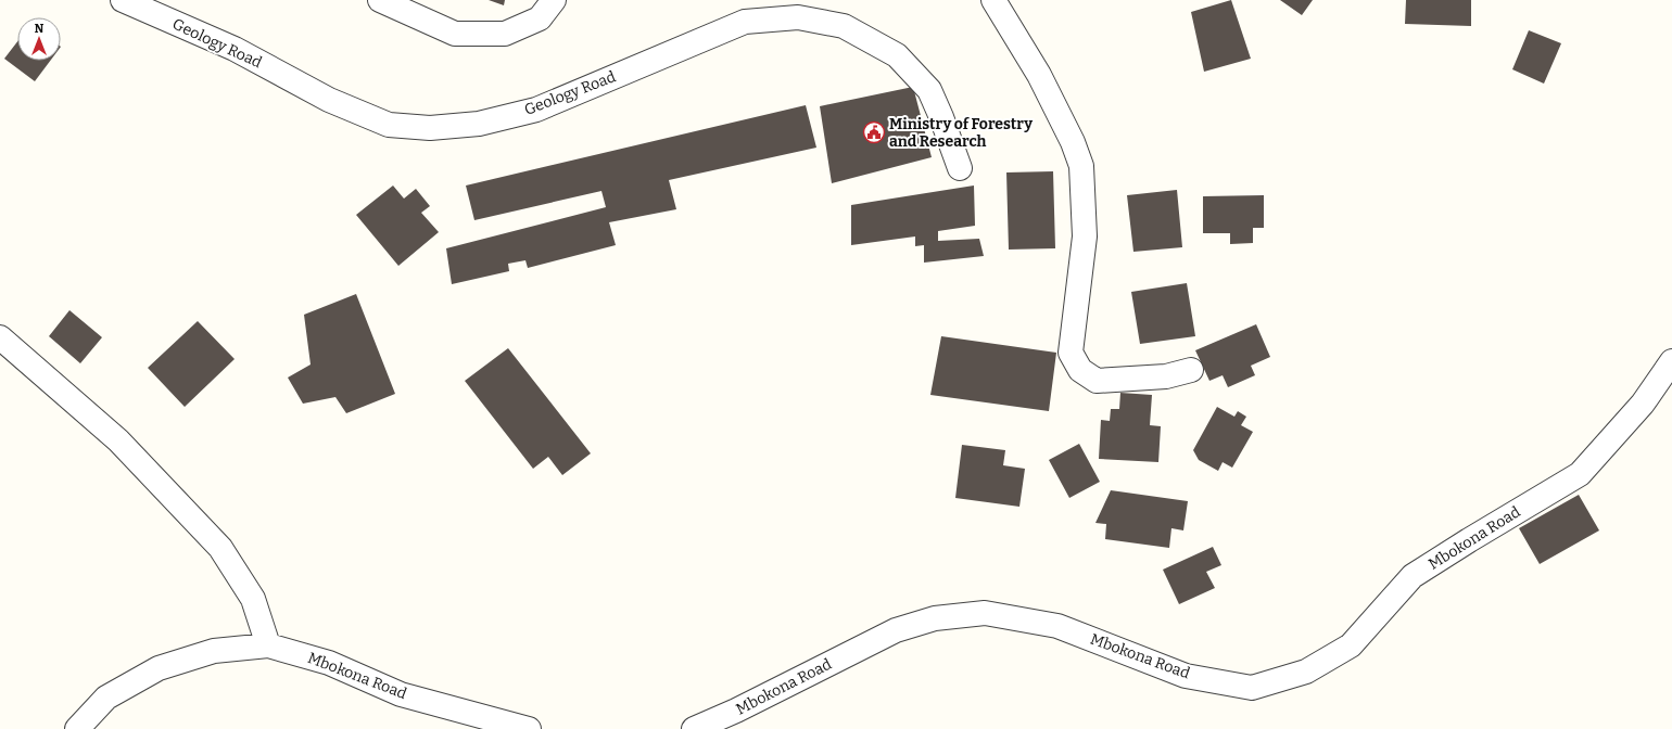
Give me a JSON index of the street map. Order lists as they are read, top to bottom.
{
  "streets": {
    "street": ["Geology Road", "Mbokona Road"]
  },
  "places": {
    "public building": ["Ministry of Forestry and Research"]
  },
  "north": "top"
}
